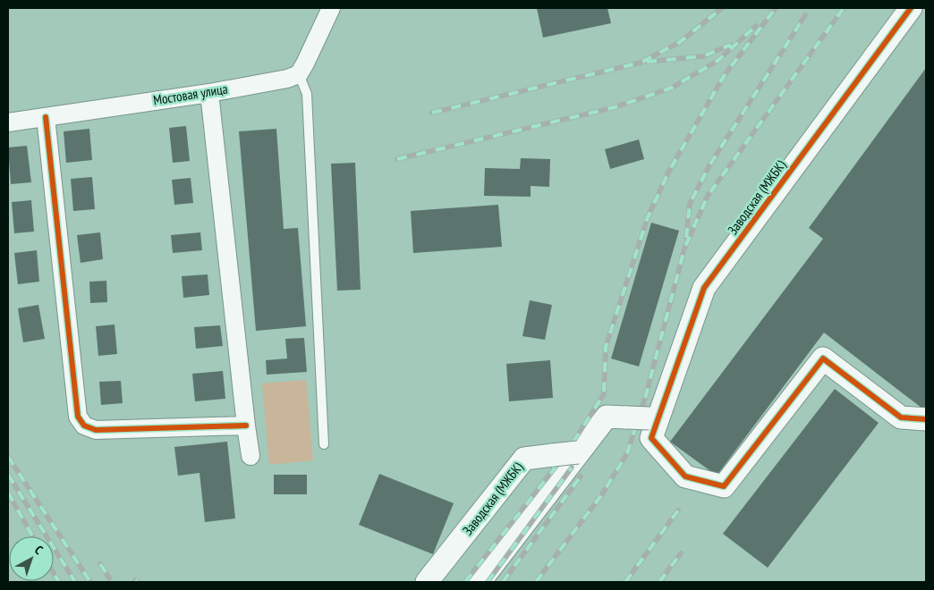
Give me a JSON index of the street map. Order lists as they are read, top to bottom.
{
  "streets": {
    "street": ["Мостовая улица", "Заводская (МЖБК)"]
  },
  "north": "top right"
}
